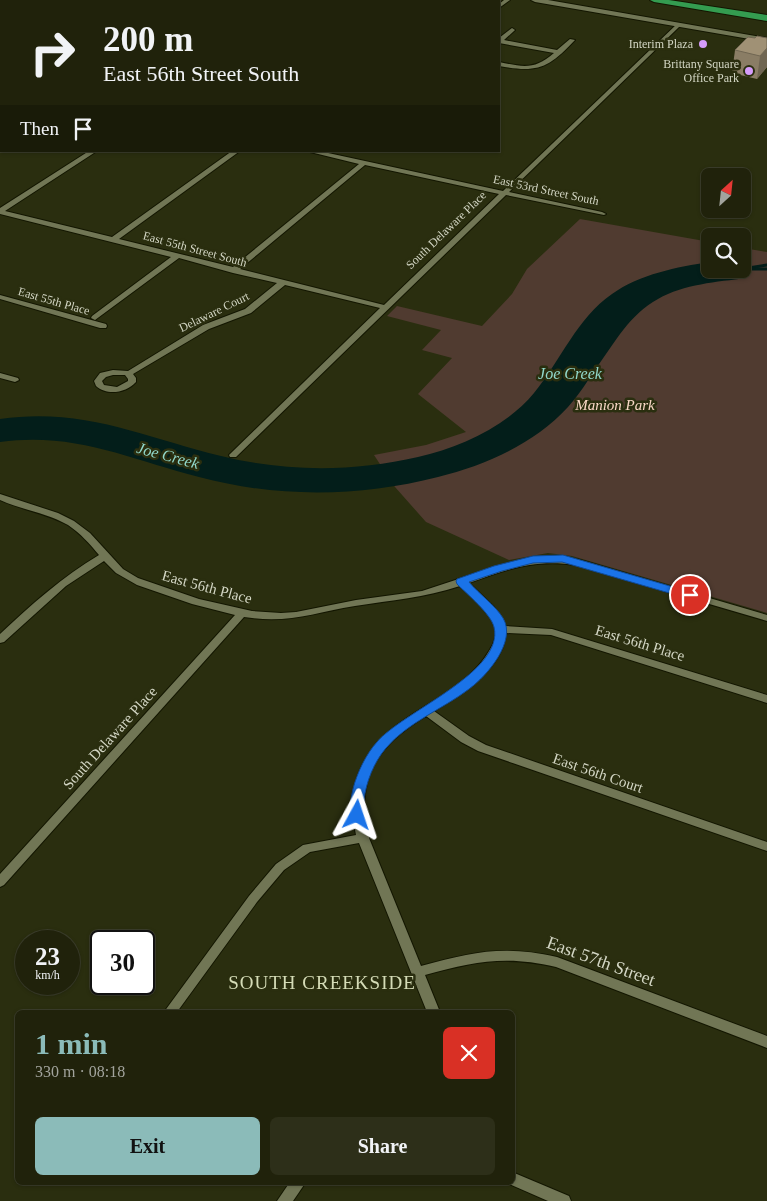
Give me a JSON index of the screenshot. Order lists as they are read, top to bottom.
{
  "streets": {
    "street": [
      "East 53rd Street South",
      "South Delaware Place",
      "East 55th Street South",
      "East 55th Place",
      "Delaware Court",
      "East 56th Place",
      "East 56th Court",
      "East 57th Street"
    ]
  },
  "crossings": [
    ["East 53rd Street South", "South Delaware Place"],
    ["South Delaware Place", "East 55th Street South"],
    ["South Delaware Place", "East 56th Place"],
    ["East 55th Street South", "Delaware Court"]
  ],
  "districts": ["SOUTH CREEKSIDE"],
  "water": ["Joe Creek"],
  "parks": ["Manion Park"],
  "places": ["Interim Plaza", "Brittany Square Office Park"],
  "north": "top right",
  "page": {
    "turn": ["200 m", "East 56th Street South"],
    "then": "Then",
    "speed": "23 km/h",
    "limit": "30",
    "heading": ["1 min", "330 m · 08:18"],
    "buttons": ["Exit", "Share"]
  }
}
